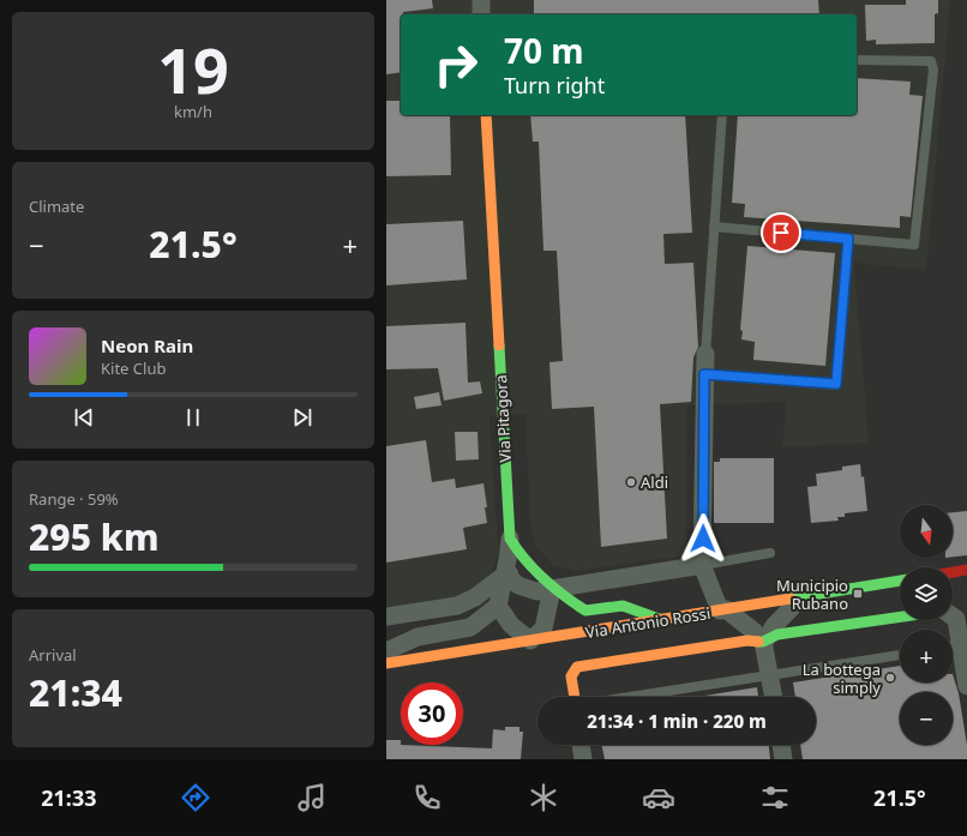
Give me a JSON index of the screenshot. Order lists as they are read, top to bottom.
{
  "streets": {
    "street": ["Via Pitagora", "Via Antonio Rossi"]
  },
  "crossings": [
    ["Via Pitagora", "Via Antonio Rossi"]
  ],
  "places": {
    "other": ["Aldi", "La bottega simply"],
    "transit": ["Municipio Rubano"]
  },
  "north": "bottom",
  "page": {
    "tile": [
      ["19", "km/h"],
      "Climate",
      ["Range · 59%", "295 km"],
      ["Arrival", "21:34"]
    ],
    "turn": ["70 m", "Turn right"],
    "heat": ["−", "21.5°", "+"],
    "song": ["Neon Rain", "Kite Club"],
    "map_buttons": ["+", "−"],
    "limit": "30",
    "trip": "21:34 · 1 min · 220 m",
    "tabs": ["21:33", "21.5°"]
  }
}
